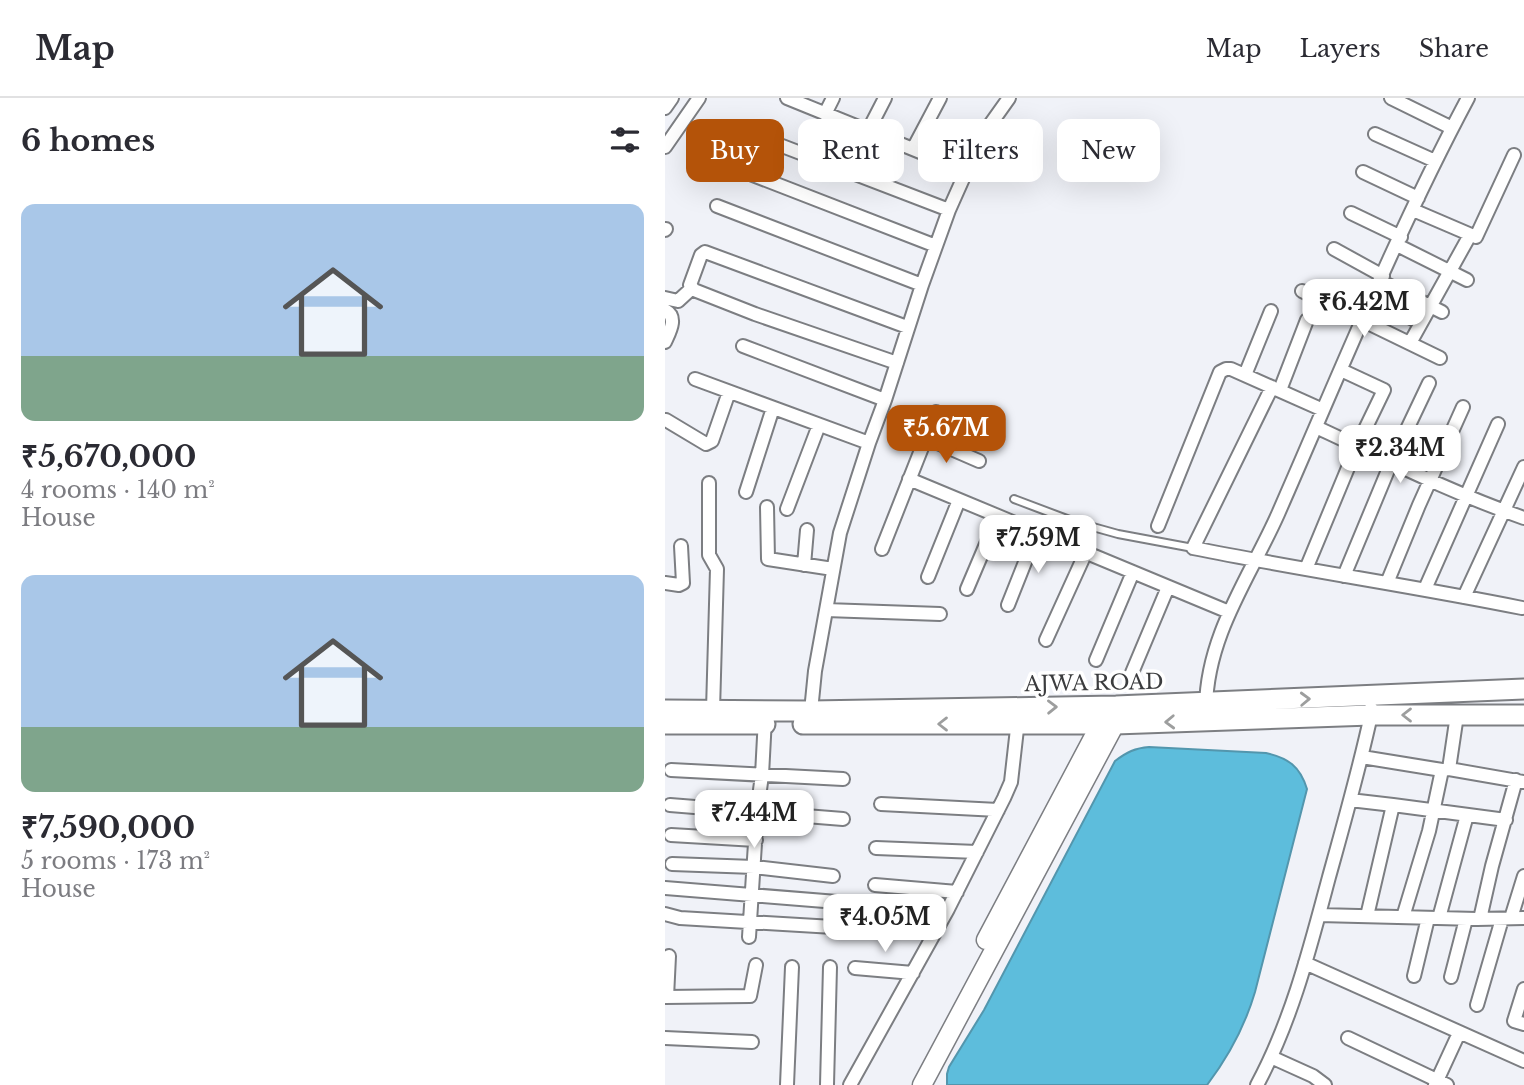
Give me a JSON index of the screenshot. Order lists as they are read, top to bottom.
{
  "streets": {
    "main road": ["AJWA ROAD"]
  },
  "page": {
    "header": "Map",
    "nav": ["Map", "Layers", "Share"],
    "heading": "6 homes",
    "chip": [
      "Buy",
      "Rent",
      "Filters",
      "New"
    ],
    "list": [
      {
        "name": "₹5,670,000",
        "note": "4 rooms · 140 m² · House"
      },
      {
        "name": "₹7,590,000",
        "note": "5 rooms · 173 m² · House"
      }
    ],
    "price": [
      "₹6.42M",
      "₹5.67M",
      "₹2.34M",
      "₹7.59M",
      "₹7.44M",
      "₹4.05M"
    ]
  }
}
